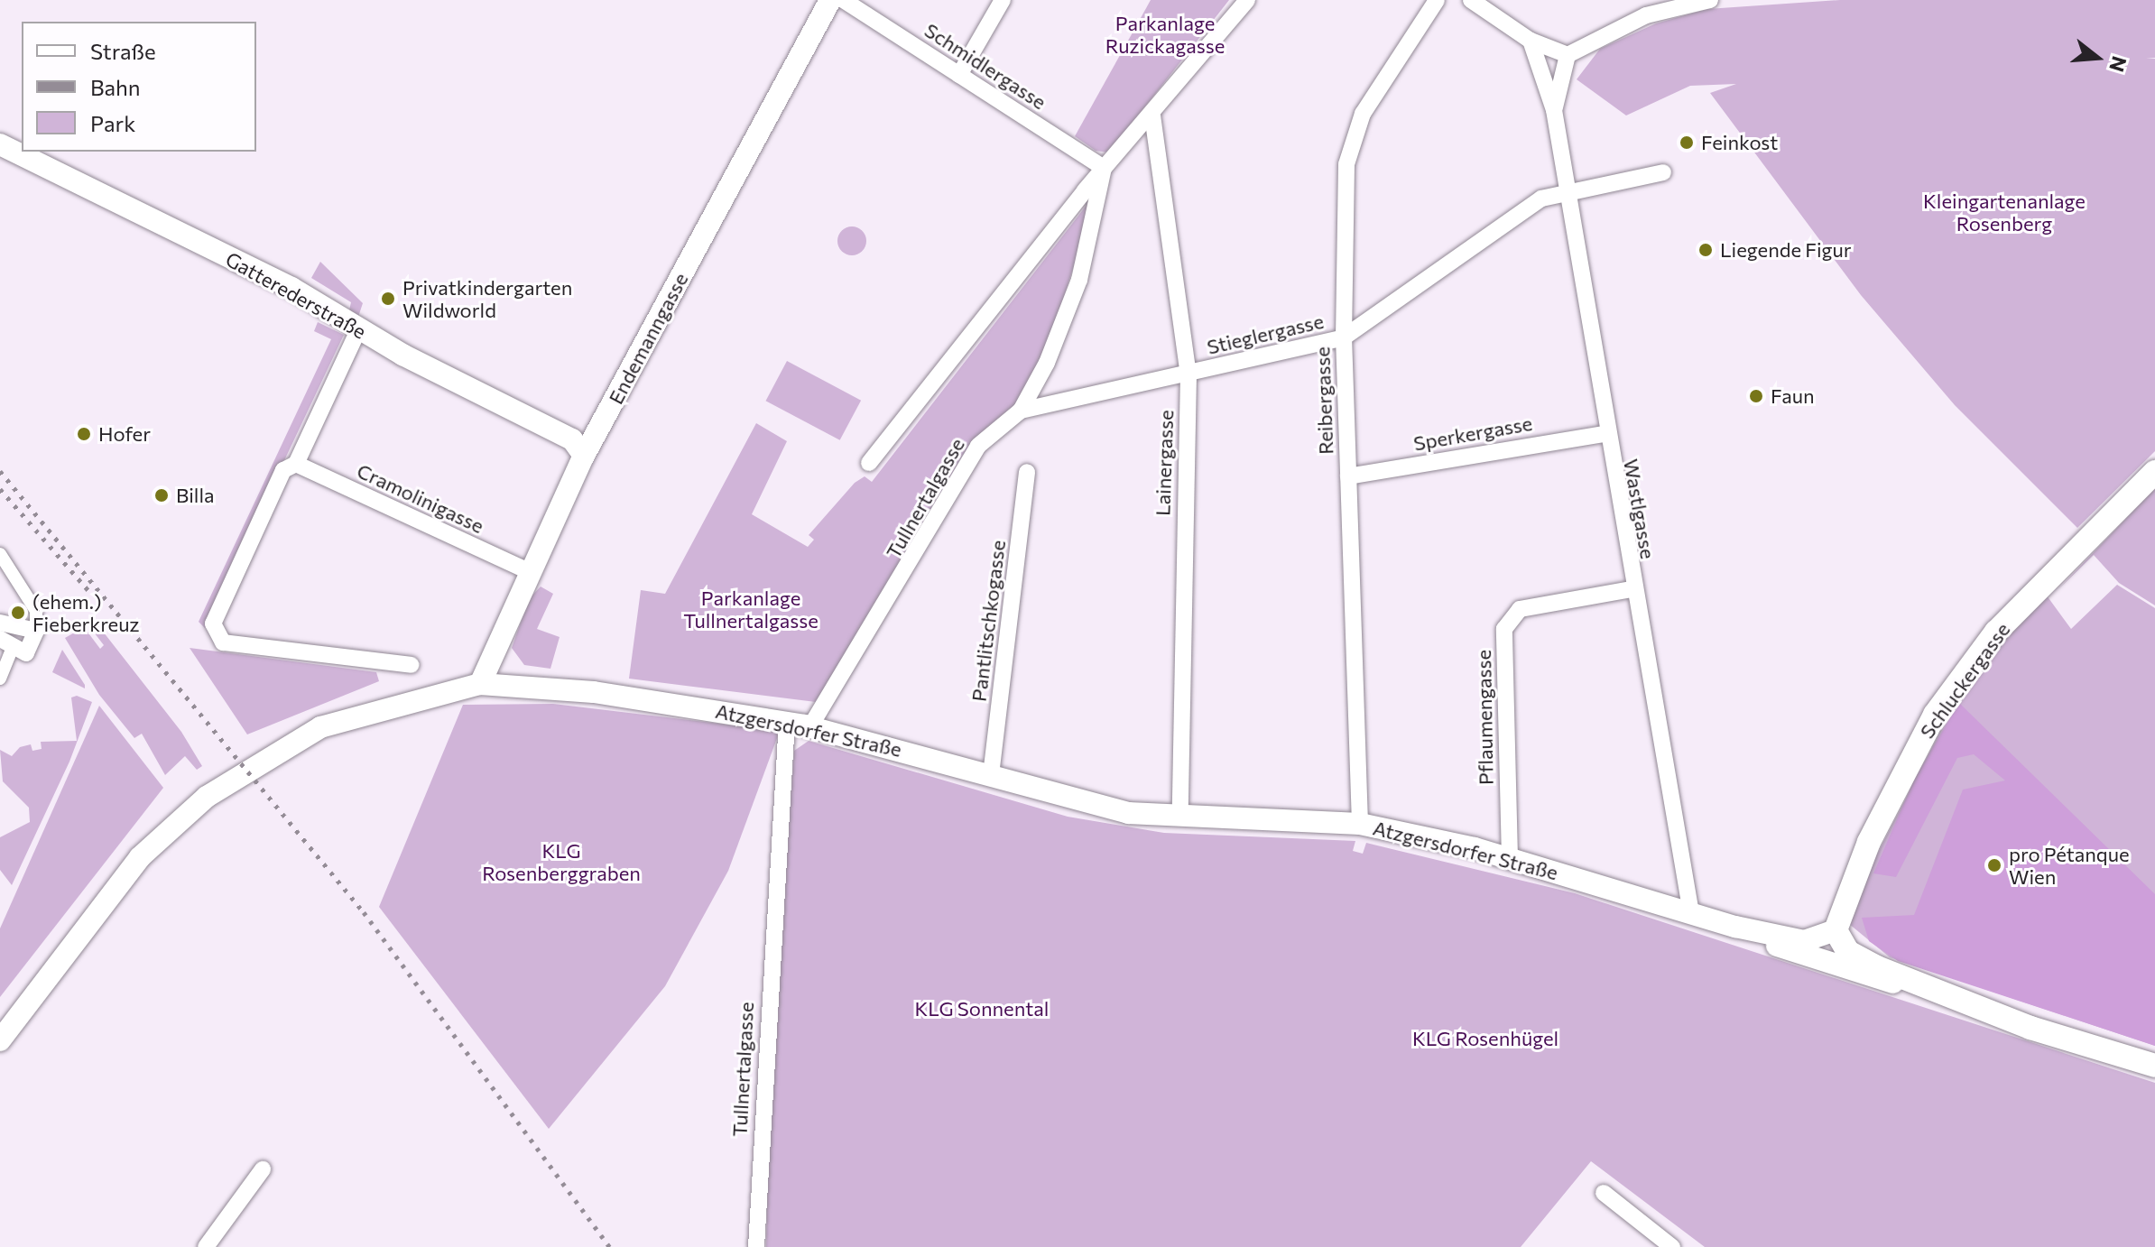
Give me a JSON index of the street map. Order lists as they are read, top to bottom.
{
  "streets": {
    "main road": ["Schluckergasse", "Atzgersdorfer Straße"],
    "street": [
      "Schmidlergasse",
      "Gatterederstraße",
      "Stieglergasse",
      "Endemanngasse",
      "Reibergasse",
      "Sperkergasse",
      "Lainergasse",
      "Cramolinigasse",
      "Tullnertalgasse",
      "Wastlgasse",
      "Pantlitschkogasse",
      "Pflaumengasse"
    ]
  },
  "crossings": [
    ["Schmidlergasse", "Tullnertalgasse"],
    ["Gatterederstraße", "Endemanngasse"],
    ["Stieglergasse", "Reibergasse"],
    ["Stieglergasse", "Lainergasse"],
    ["Stieglergasse", "Tullnertalgasse"],
    ["Stieglergasse", "Wastlgasse"],
    ["Endemanngasse", "Cramolinigasse"],
    ["Endemanngasse", "Atzgersdorfer Straße"],
    ["Reibergasse", "Sperkergasse"],
    ["Reibergasse", "Atzgersdorfer Straße"],
    ["Sperkergasse", "Wastlgasse"],
    ["Lainergasse", "Atzgersdorfer Straße"],
    ["Tullnertalgasse", "Atzgersdorfer Straße"],
    ["Wastlgasse", "Pflaumengasse"],
    ["Wastlgasse", "Atzgersdorfer Straße"],
    ["Pantlitschkogasse", "Atzgersdorfer Straße"],
    ["Schluckergasse", "Atzgersdorfer Straße"],
    ["Pflaumengasse", "Atzgersdorfer Straße"]
  ],
  "parks": [
    "Parkanlage Ruzickagasse",
    "Kleingartenanlage Rosenberg",
    "Parkanlage Tullnertalgasse",
    "KLG Rosenberggraben",
    "KLG Sonnental",
    "KLG Rosenhügel"
  ],
  "places": [
    "Feinkost",
    "Liegende Figur",
    "Privatkindergarten Wildworld",
    "Faun",
    "Hofer",
    "Billa",
    "(ehem.) Fieberkreuz",
    "pro Pétanque Wien"
  ],
  "legend": ["Straße", "Bahn", "Park"],
  "north": "right"
}
